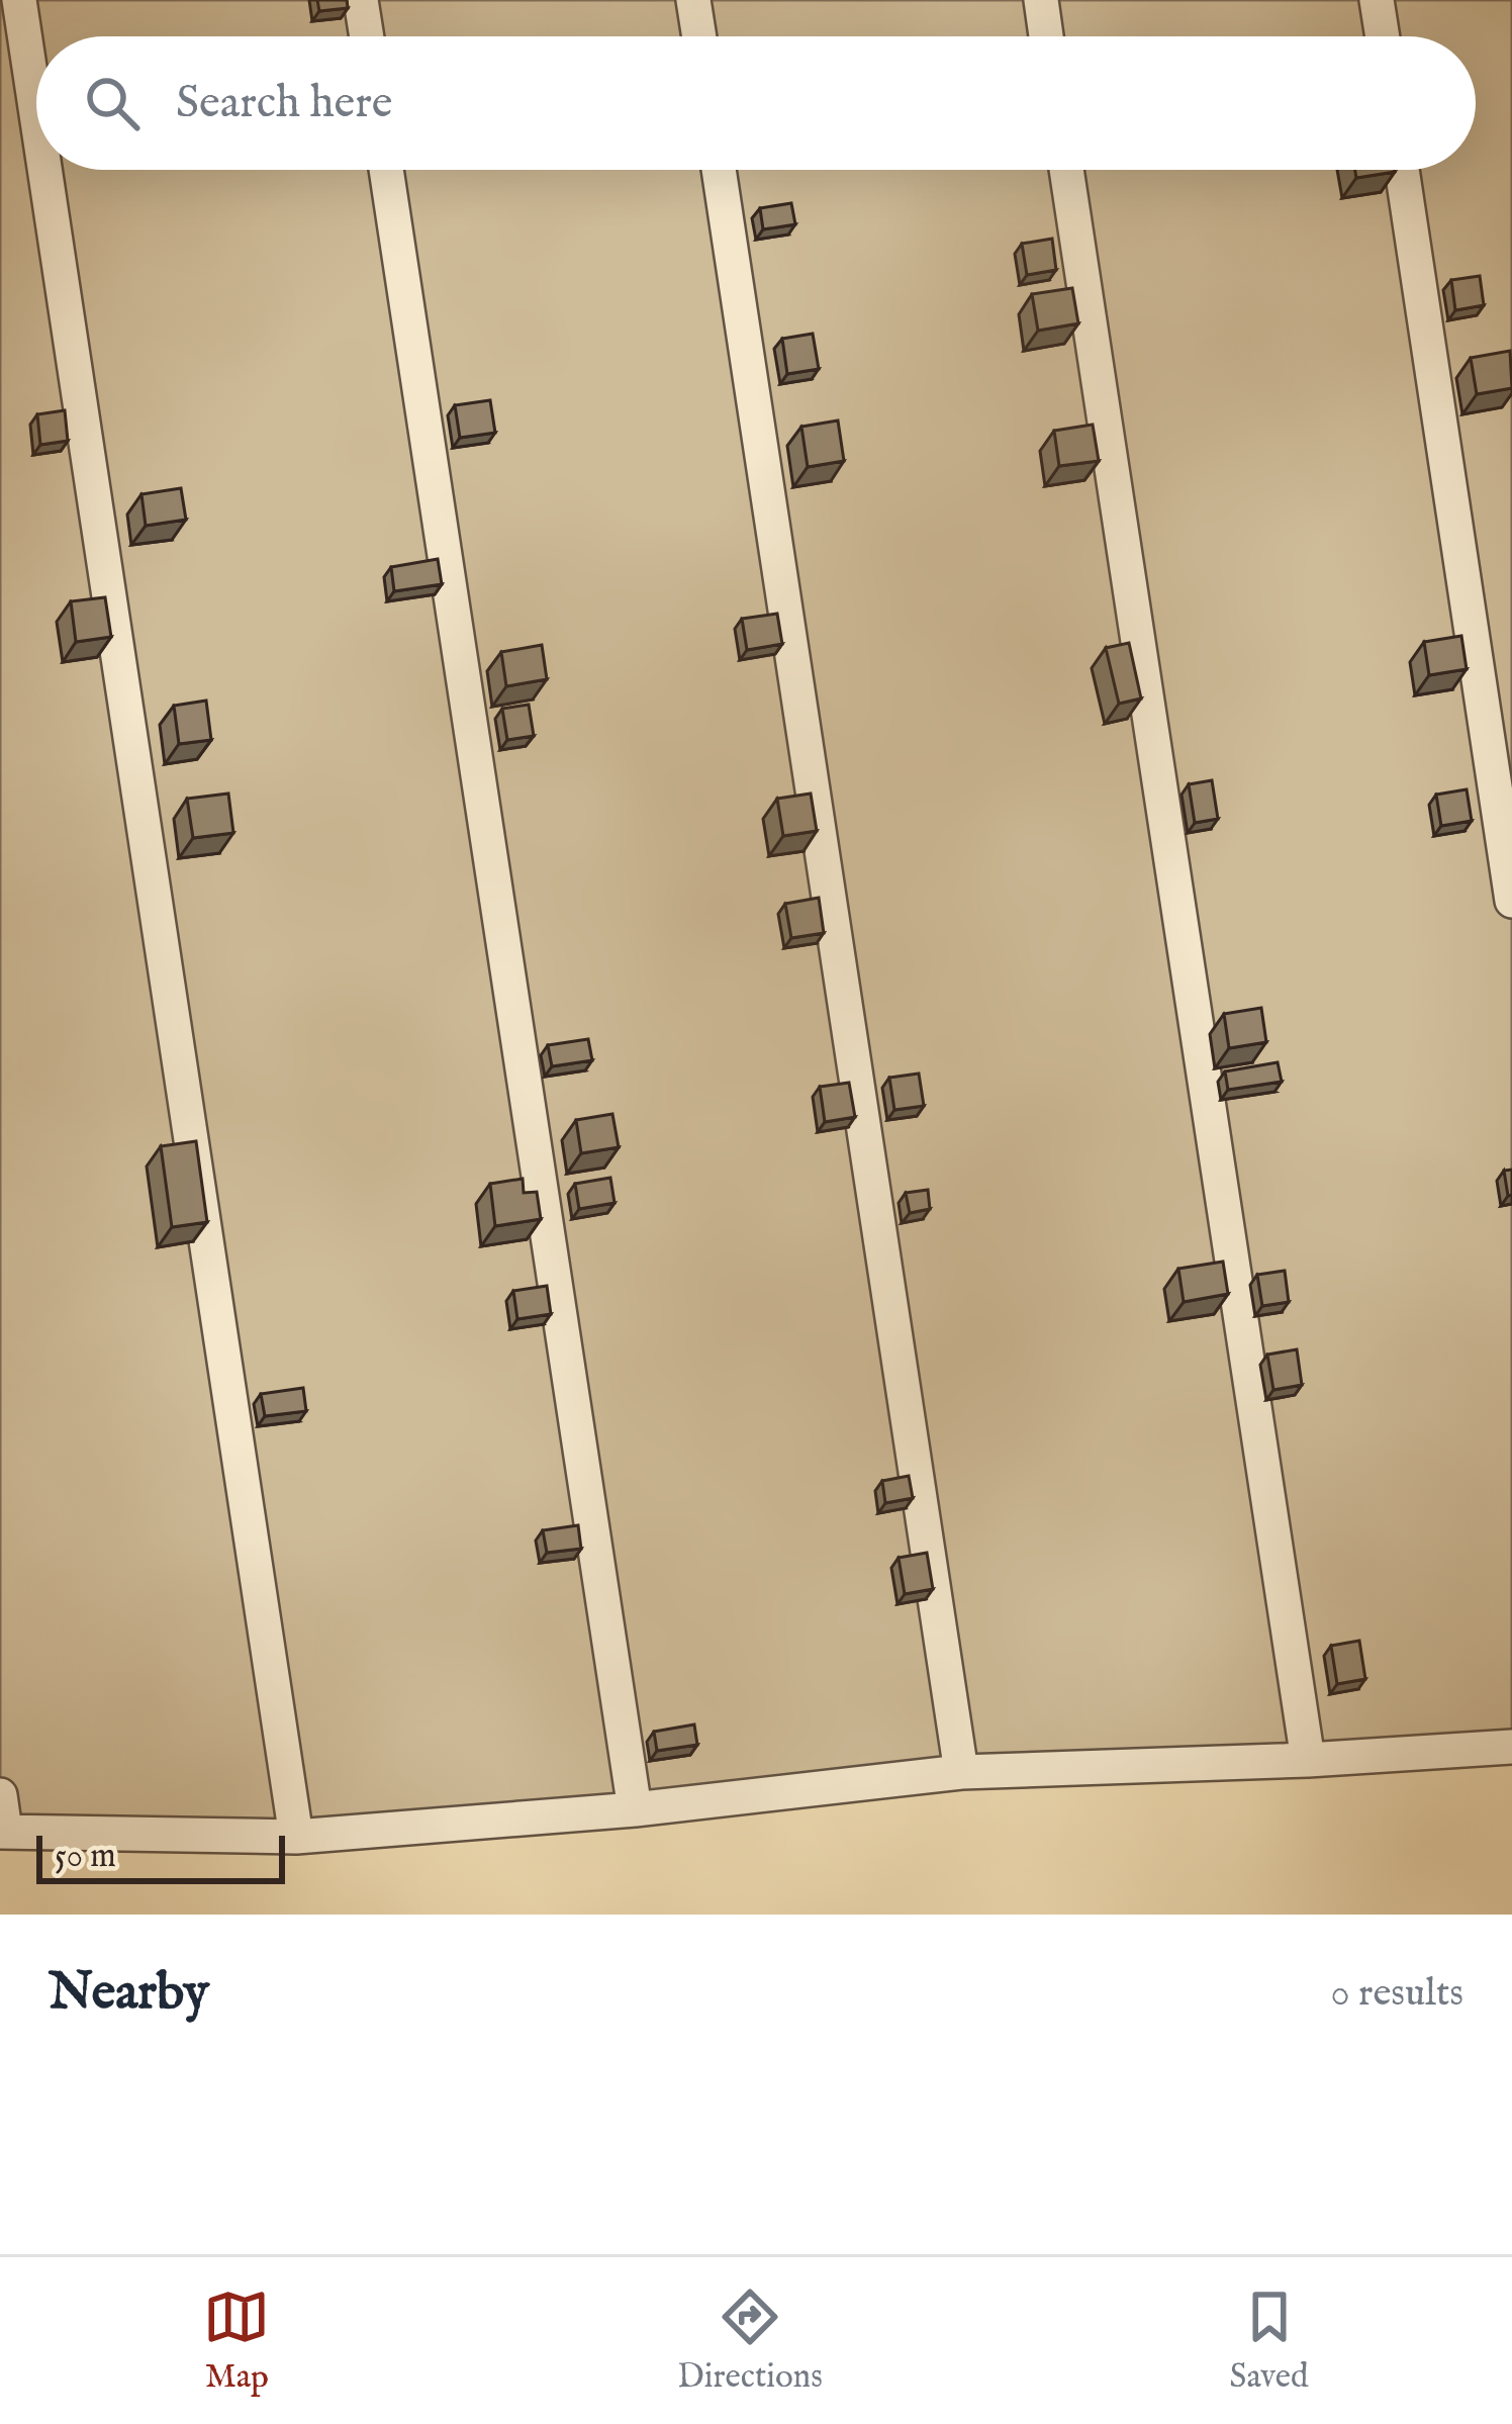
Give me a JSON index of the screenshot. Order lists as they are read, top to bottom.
{
  "scale_bar": "50 m",
  "page": {
    "search": "Search here",
    "scale": "50 m",
    "heading": ["Nearby", "0 results"],
    "nav": ["Map", "Directions", "Saved"]
  }
}
